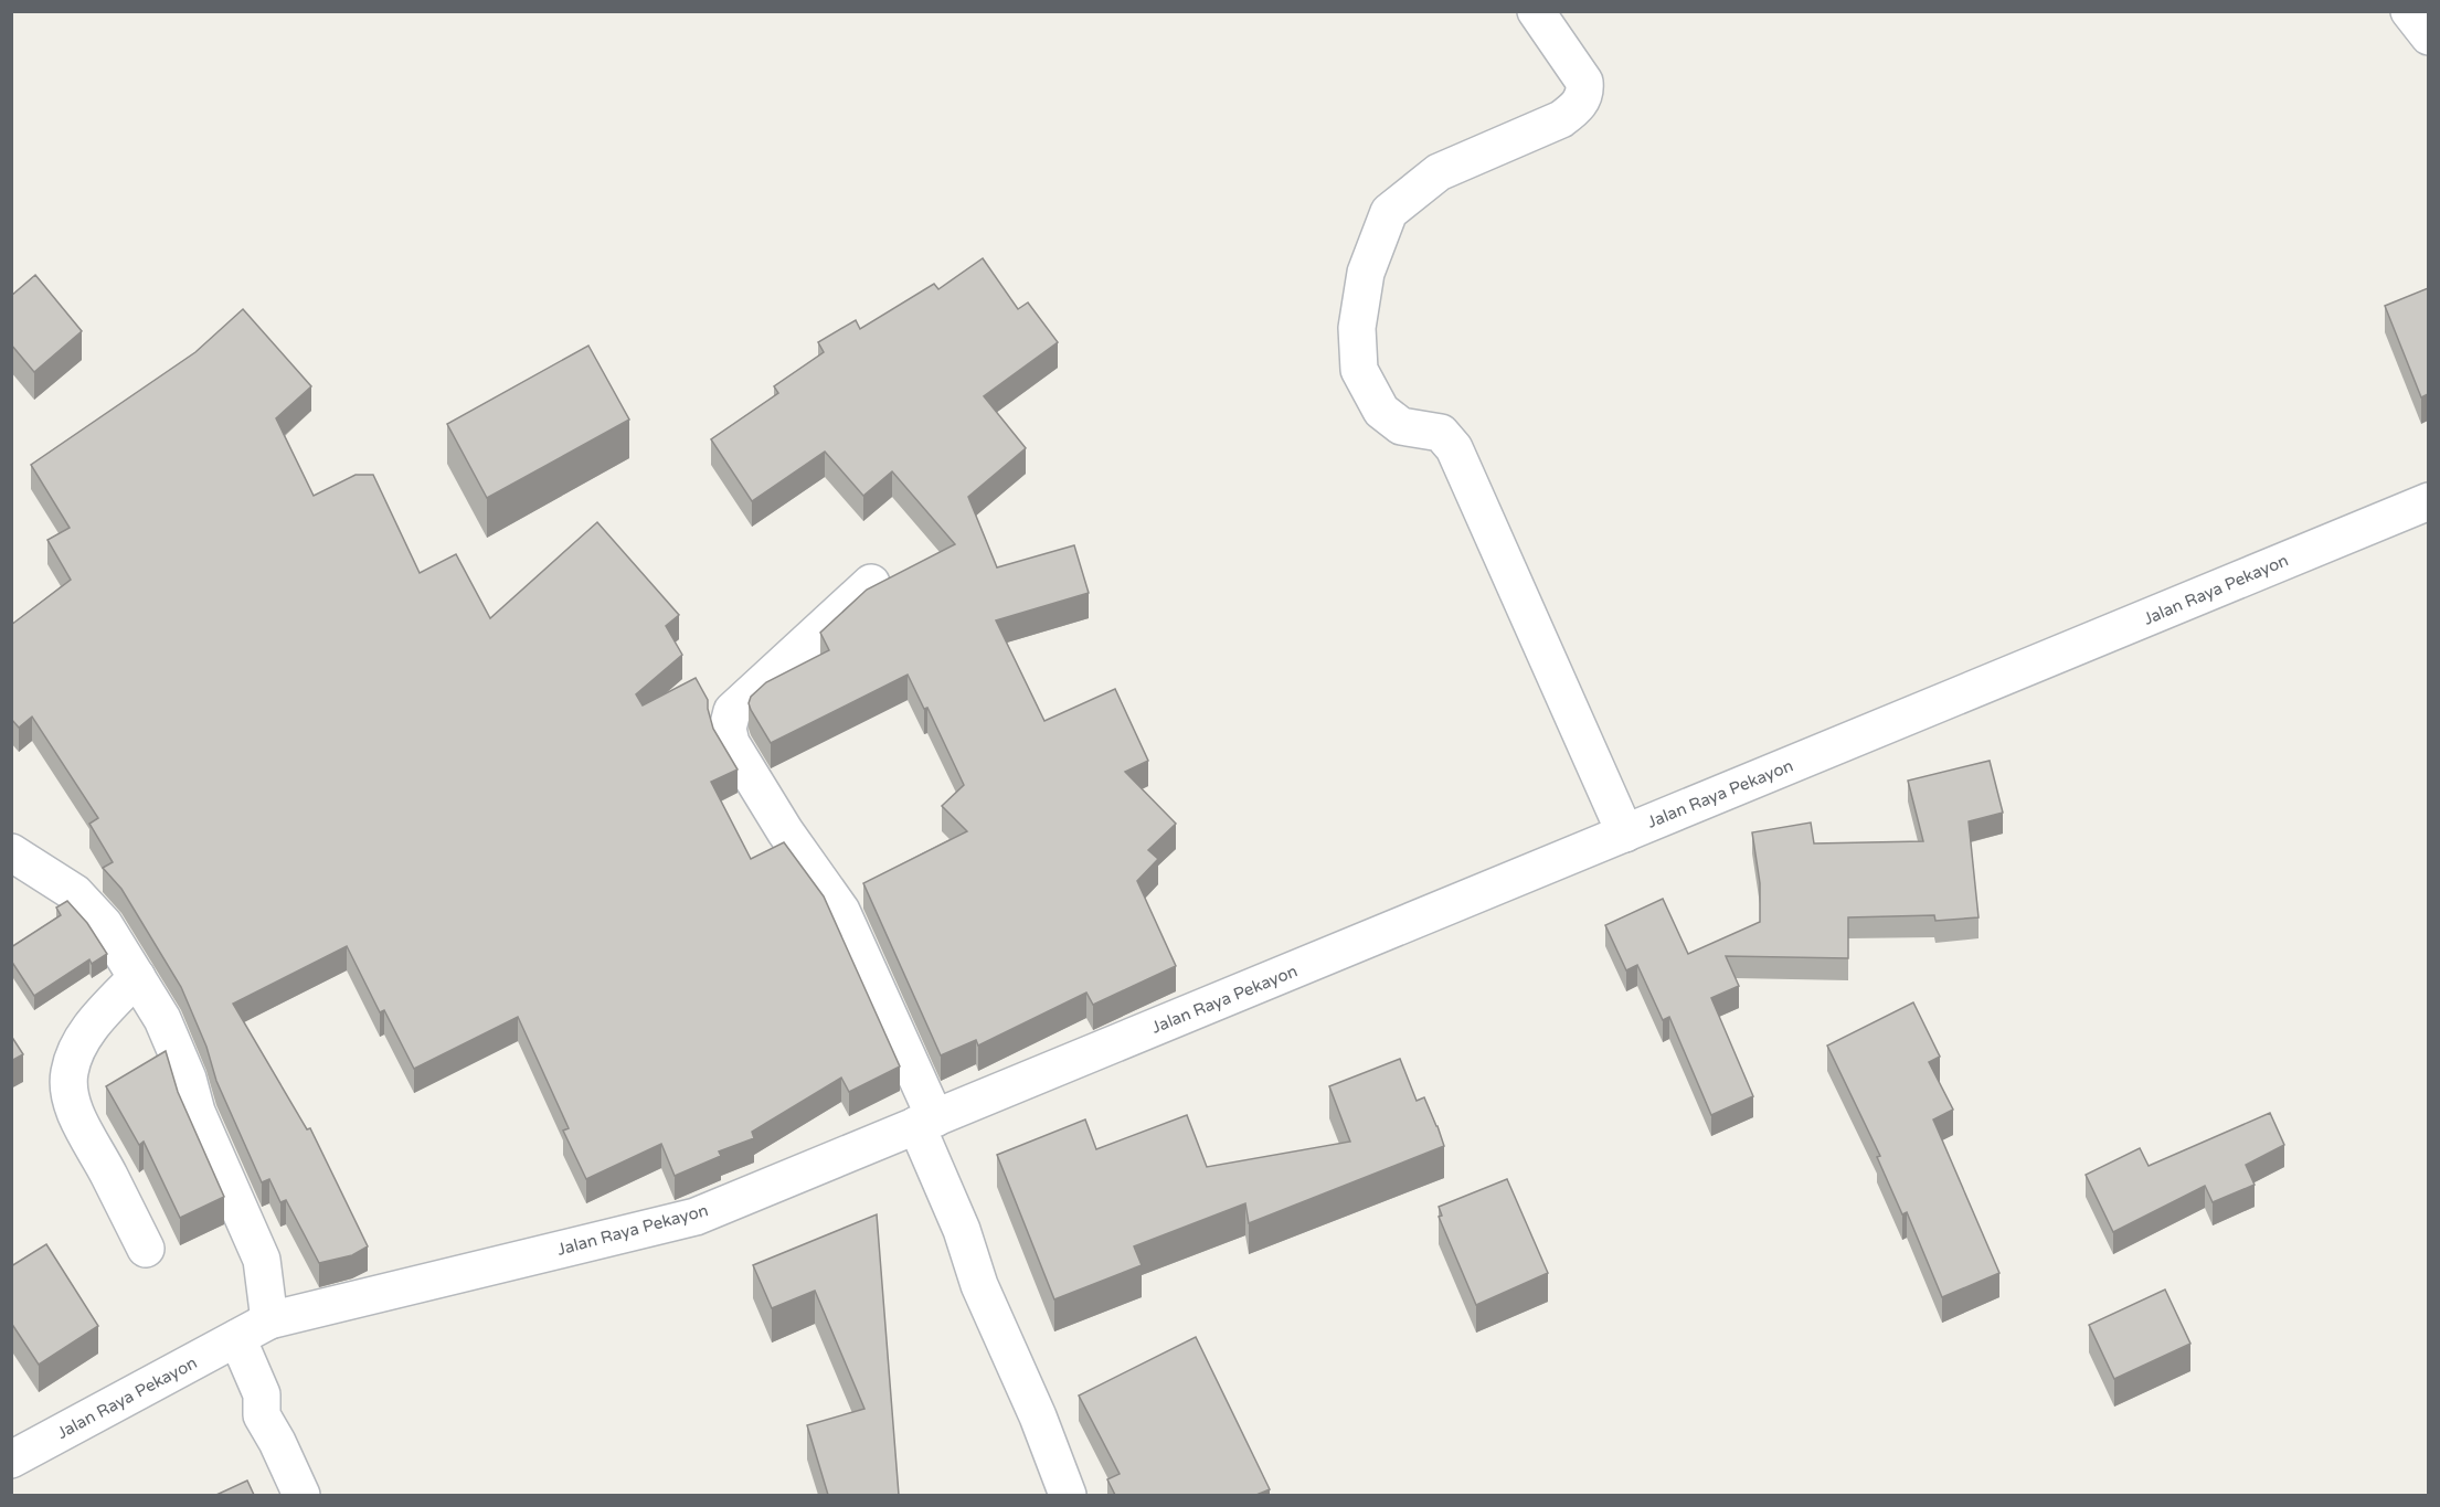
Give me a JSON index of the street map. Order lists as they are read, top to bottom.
{
  "streets": {
    "street": ["Jalan Raya Pekayon"]
  }
}
